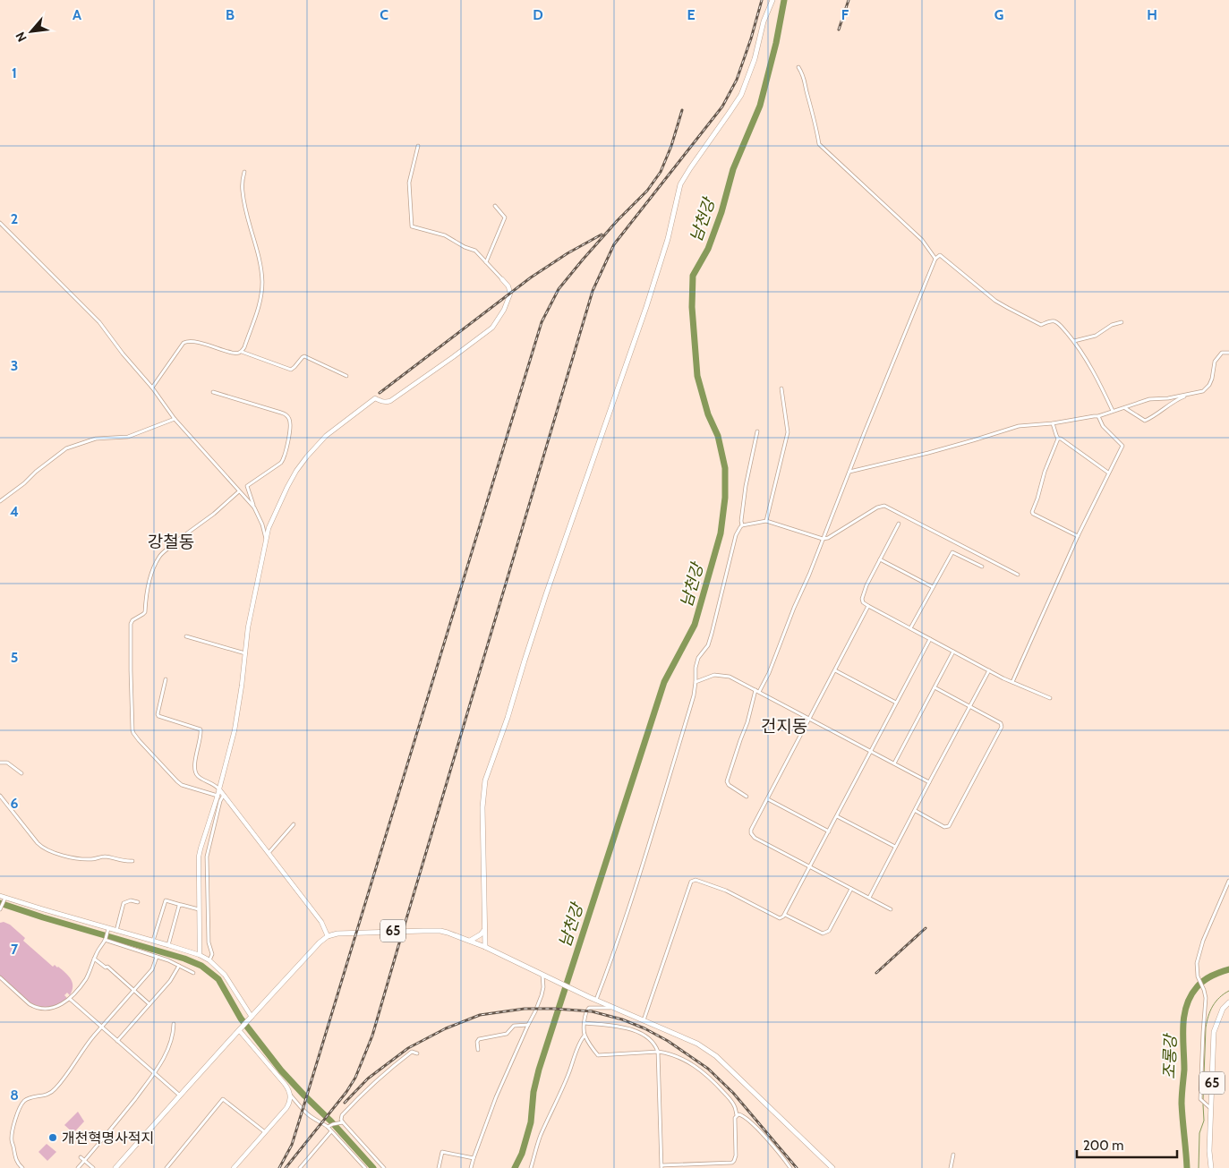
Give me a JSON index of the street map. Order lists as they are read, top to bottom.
{
  "streets": {
    "main road": ["65"]
  },
  "districts": ["강철동", "건지동"],
  "water": ["남천강", "조롱강"],
  "places": ["개천혁명사적지"],
  "scale_bar": "200 m",
  "north": "bottom left",
  "grid": {
    "columns": [
      "A",
      "B",
      "C",
      "D",
      "E",
      "F",
      "G",
      "H"
    ],
    "rows": [
      "1",
      "2",
      "3",
      "4",
      "5",
      "6",
      "7",
      "8"
    ]
  }
}
